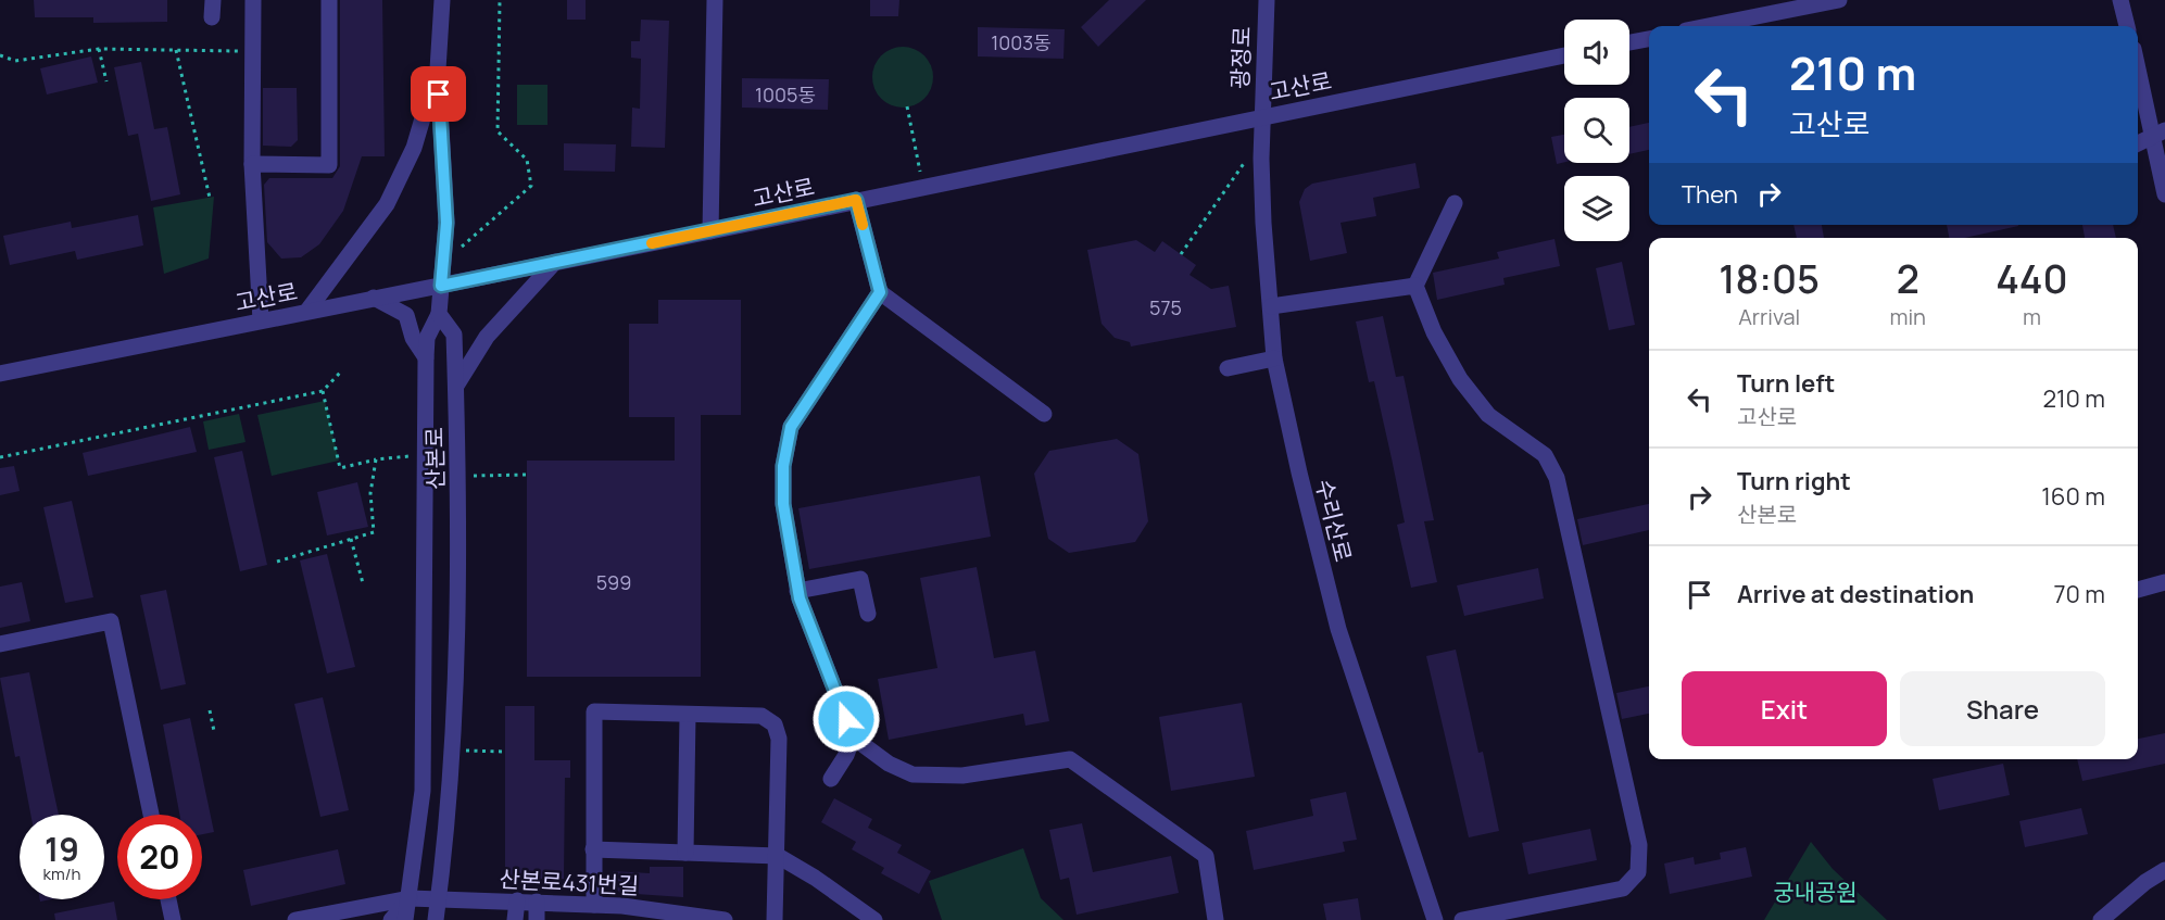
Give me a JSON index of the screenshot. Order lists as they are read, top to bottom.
{
  "streets": {
    "street": [
      "광정로",
      "고산로",
      "산본로",
      "수리산로",
      "산본로431번길"
    ]
  },
  "crossings": [
    ["광정로", "고산로"],
    ["광정로", "수리산로"],
    ["고산로", "수리산로"],
    ["산본로", "산본로431번길"]
  ],
  "parks": ["궁내공원"],
  "house_numbers": [
    "1003동",
    "1005동",
    "575",
    "599"
  ],
  "page": {
    "turn": ["210 m", "고산로"],
    "then": "Then",
    "eta": [
      "18:05",
      "Arrival",
      "2",
      "min",
      "440",
      "m"
    ],
    "list": [
      {
        "name": "Turn left",
        "note": "고산로",
        "value": "210 m"
      },
      {
        "name": "Turn right",
        "note": "산본로",
        "value": "160 m"
      },
      {
        "name": "Arrive at destination",
        "value": "70 m"
      }
    ],
    "buttons": ["Exit", "Share"],
    "speed": "19 km/h",
    "limit": "20"
  }
}
